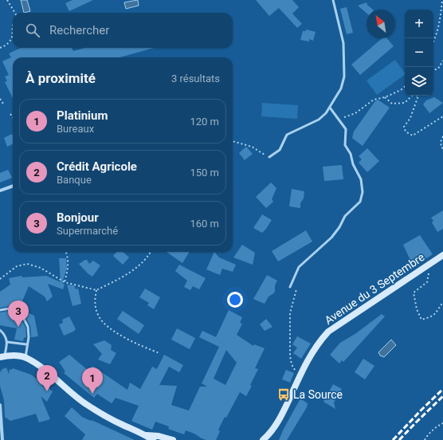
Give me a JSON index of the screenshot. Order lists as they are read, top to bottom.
{
  "streets": {
    "main road": ["Avenue du 3 Septembre"]
  },
  "places": {
    "bus stop": ["La Source"]
  },
  "north": "top left",
  "page": {
    "map_buttons": ["+", "−"],
    "search": "Rechercher",
    "heading": ["À proximité", "3 résultats"],
    "list": [
      {
        "mark": "1",
        "name": "Platinium",
        "note": "Bureaux",
        "value": "120 m"
      },
      {
        "mark": "2",
        "name": "Crédit Agricole",
        "note": "Banque",
        "value": "150 m"
      },
      {
        "mark": "3",
        "name": "Bonjour",
        "note": "Supermarché",
        "value": "160 m"
      }
    ],
    "pins": ["3", "2", "1"]
  }
}
